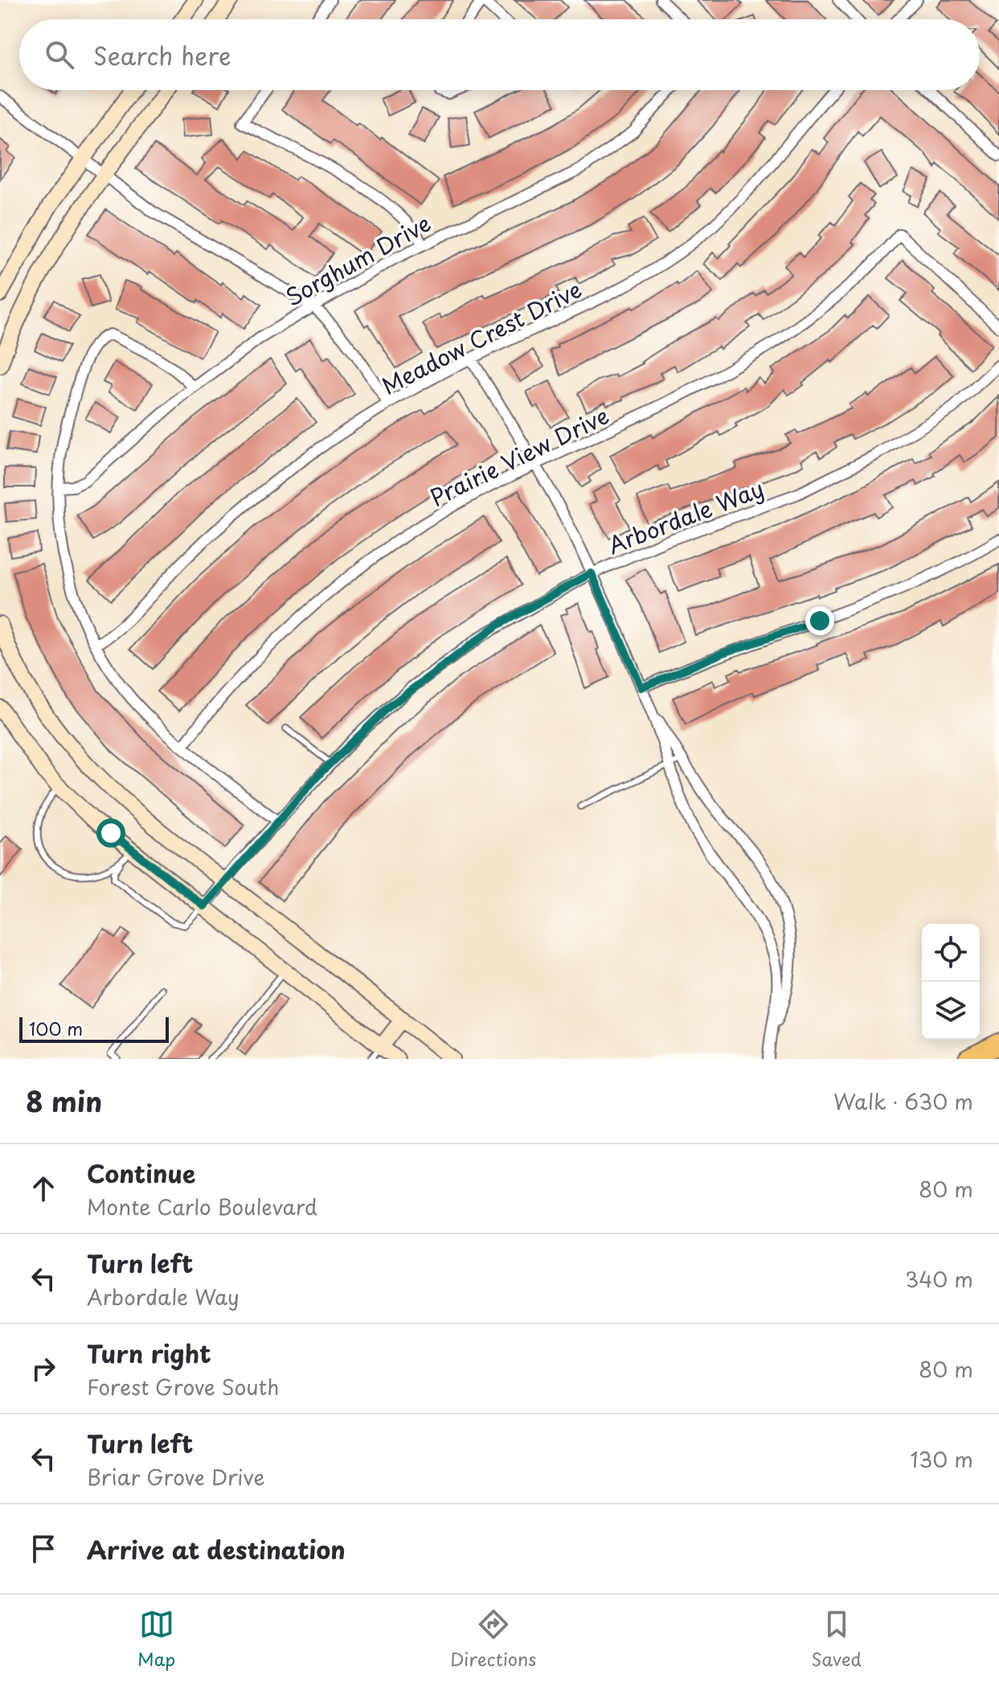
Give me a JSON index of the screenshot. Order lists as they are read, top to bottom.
{
  "streets": {
    "street": [
      "Sorghum Drive",
      "Meadow Crest Drive",
      "Prairie View Drive",
      "Arbordale Way"
    ]
  },
  "scale_bar": "100 m",
  "page": {
    "search": "Search here",
    "scale": "100 m",
    "heading": ["8 min", "Walk · 630 m"],
    "list": [
      ["Continue", "Monte Carlo Boulevard", "80 m"],
      ["Turn left", "Arbordale Way", "340 m"],
      ["Turn right", "Forest Grove South", "80 m"],
      ["Turn left", "Briar Grove Drive", "130 m"],
      "Arrive at destination"
    ],
    "nav": ["Map", "Directions", "Saved"]
  }
}
